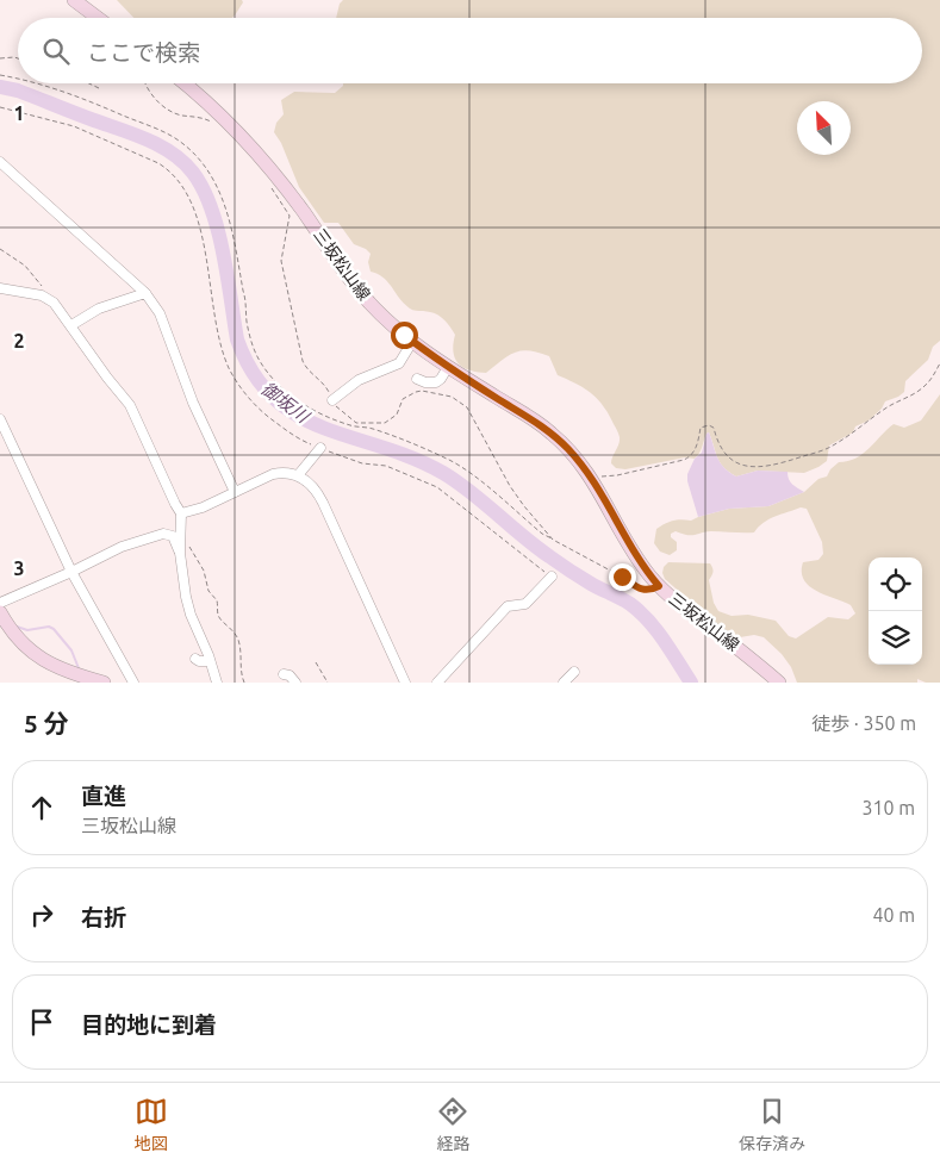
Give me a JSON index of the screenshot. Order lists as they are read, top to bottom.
{
  "streets": {
    "main road": ["三坂松山線"]
  },
  "water": ["御坂川"],
  "north": "top left",
  "page": {
    "search": "ここで検索",
    "heading": ["5 分", "徒歩 · 350 m"],
    "list": [
      ["直進", "三坂松山線", "310 m"],
      ["右折", "40 m"],
      "目的地に到着"
    ],
    "nav": ["地図", "経路", "保存済み"]
  },
  "grid": {
    "rows": ["1", "2", "3"]
  }
}
